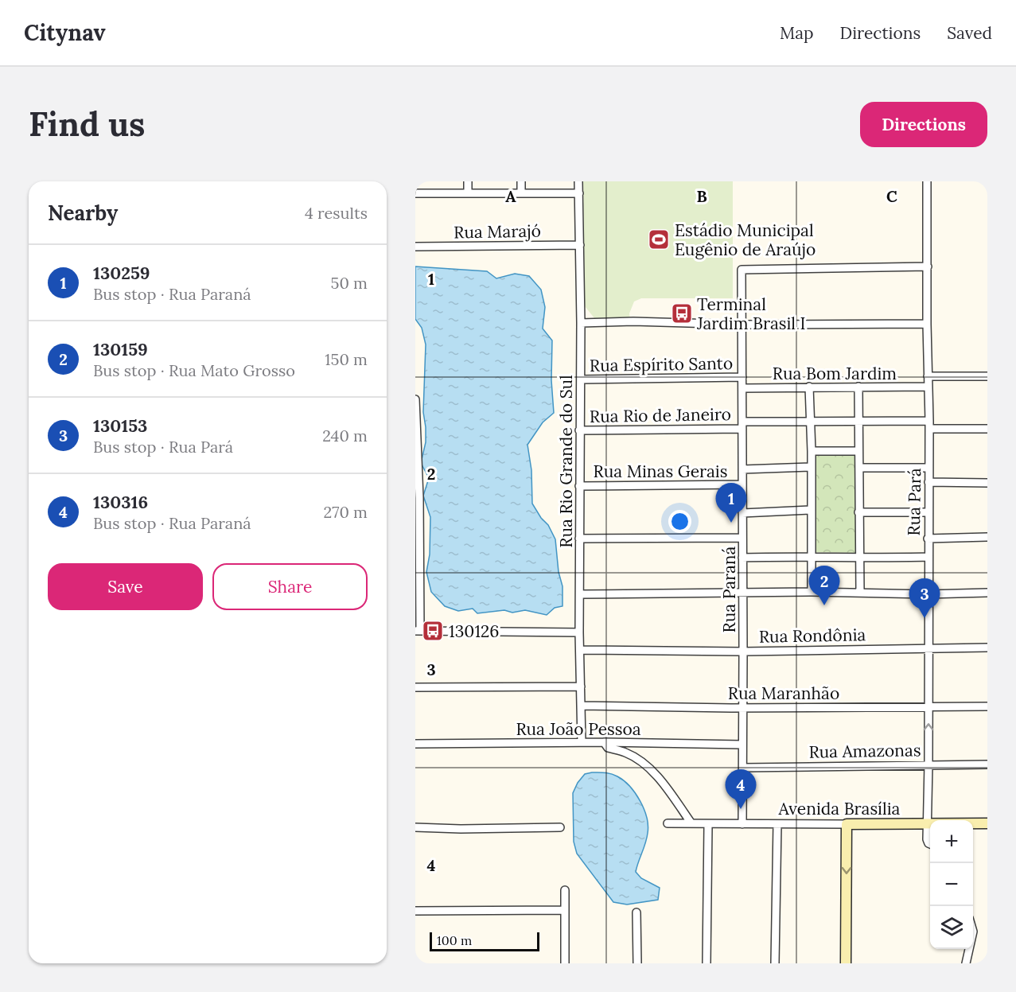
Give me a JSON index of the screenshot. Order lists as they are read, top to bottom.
{
  "streets": {
    "street": [
      "Rua Marajó",
      "Rua Espírito Santo",
      "Rua Bom Jardim",
      "Rua Rio de Janeiro",
      "Rua Rio Grande do Sul",
      "Rua Minas Gerais",
      "Rua Pará",
      "Rua Paraná",
      "Rua Rondônia",
      "Rua Maranhão",
      "Rua João Pessoa",
      "Rua Amazonas",
      "Avenida Brasília"
    ]
  },
  "crossings": [
    ["Rua Marajó", "Rua Rio Grande do Sul"],
    ["Rua Espírito Santo", "Rua Rio Grande do Sul"],
    ["Rua Espírito Santo", "Rua Paraná"],
    ["Rua Bom Jardim", "Rua Pará"],
    ["Rua Bom Jardim", "Rua Paraná"],
    ["Rua Rio de Janeiro", "Rua Rio Grande do Sul"],
    ["Rua Rio de Janeiro", "Rua Pará"],
    ["Rua Rio de Janeiro", "Rua Paraná"],
    ["Rua Rio Grande do Sul", "Rua Minas Gerais"],
    ["Rua Rio Grande do Sul", "Rua Rondônia"],
    ["Rua Rio Grande do Sul", "Rua Maranhão"],
    ["Rua Rio Grande do Sul", "Rua João Pessoa"],
    ["Rua Minas Gerais", "Rua Paraná"],
    ["Rua Pará", "Rua Paraná"],
    ["Rua Pará", "Rua Rondônia"],
    ["Rua Pará", "Rua Maranhão"],
    ["Rua Pará", "Rua Amazonas"],
    ["Rua Pará", "Avenida Brasília"],
    ["Rua Paraná", "Rua Rondônia"],
    ["Rua Paraná", "Rua Maranhão"],
    ["Rua Paraná", "Rua João Pessoa"],
    ["Rua Paraná", "Rua Amazonas"],
    ["Rua Paraná", "Avenida Brasília"]
  ],
  "places": {
    "sports": ["Estádio Municipal Eugênio de Araújo"],
    "bus stop": ["Terminal Jardim Brasil I", "130126"]
  },
  "scale_bar": "100 m",
  "page": {
    "header": "Citynav",
    "nav": ["Map", "Directions", "Saved"],
    "buttons": [
      "Directions",
      ["Save", "Share"]
    ],
    "title": "Find us",
    "heading": ["Nearby", "4 results"],
    "list": [
      {
        "mark": "1",
        "name": "130259",
        "note": "Bus stop · Rua Paraná",
        "value": "50 m"
      },
      {
        "mark": "2",
        "name": "130159",
        "note": "Bus stop · Rua Mato Grosso",
        "value": "150 m"
      },
      {
        "mark": "3",
        "name": "130153",
        "note": "Bus stop · Rua Pará",
        "value": "240 m"
      },
      {
        "mark": "4",
        "name": "130316",
        "note": "Bus stop · Rua Paraná",
        "value": "270 m"
      }
    ],
    "pins": [
      "1",
      "2",
      "3",
      "4"
    ],
    "map_buttons": ["+", "−"],
    "scale": "100 m"
  },
  "grid": {
    "columns": ["A", "B", "C"],
    "rows": [
      "1",
      "2",
      "3",
      "4"
    ]
  }
}
